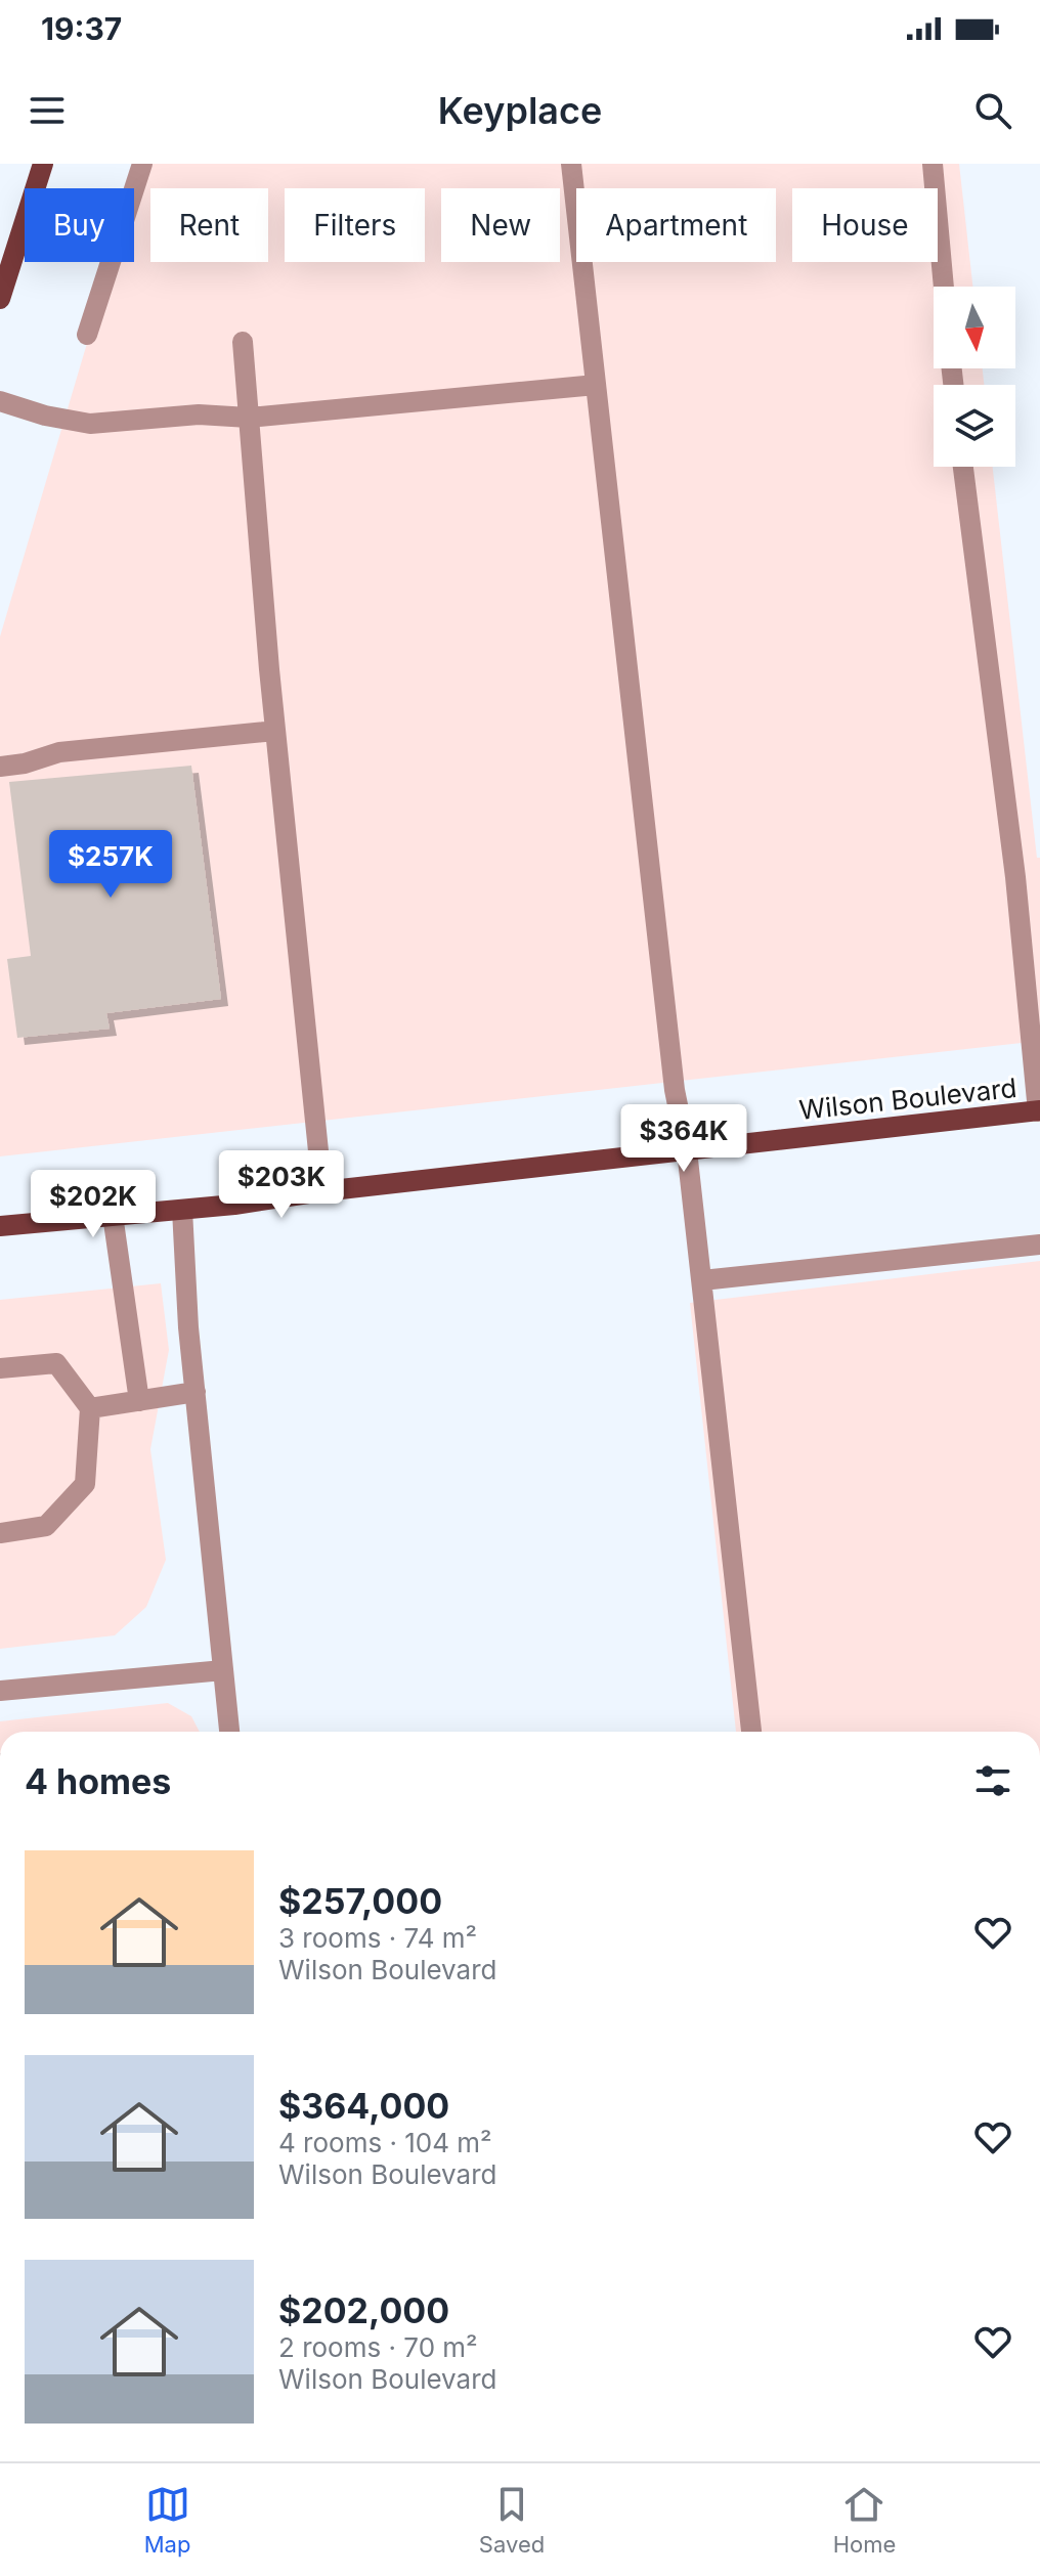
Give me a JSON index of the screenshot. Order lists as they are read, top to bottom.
{
  "streets": {
    "main road": ["Wilson Boulevard"]
  },
  "north": "bottom",
  "page": {
    "status": "19:37",
    "header": "Keyplace",
    "chip": [
      "Buy",
      "Rent",
      "Filters",
      "New",
      "Apartment",
      "House"
    ],
    "price": [
      "$257K",
      "$364K",
      "$203K",
      "$202K"
    ],
    "heading": "4 homes",
    "list": [
      {
        "name": "$257,000",
        "note": "3 rooms · 74 m² · Wilson Boulevard"
      },
      {
        "name": "$364,000",
        "note": "4 rooms · 104 m² · Wilson Boulevard"
      },
      {
        "name": "$202,000",
        "note": "2 rooms · 70 m² · Wilson Boulevard"
      }
    ],
    "tabs": ["Map", "Saved", "Home"]
  }
}
